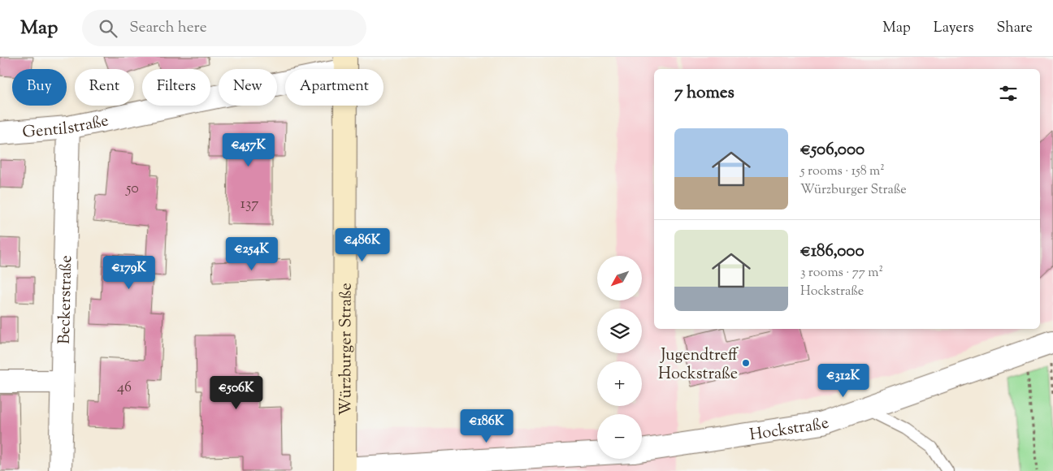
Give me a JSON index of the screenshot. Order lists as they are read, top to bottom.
{
  "streets": {
    "main road": ["Würzburger Straße"],
    "street": ["Gentilstraße", "Beckerstraße", "Hockstraße"]
  },
  "crossings": [
    ["Gentilstraße", "Beckerstraße"],
    ["Gentilstraße", "Würzburger Straße"],
    ["Würzburger Straße", "Hockstraße"]
  ],
  "places": ["Jugendtreff Hockstraße"],
  "house_numbers": ["50", "137", "46"],
  "north": "bottom left",
  "page": {
    "header": "Map",
    "search": "Search here",
    "nav": ["Map", "Layers", "Share"],
    "chip": [
      "Buy",
      "Rent",
      "Filters",
      "New",
      "Apartment"
    ],
    "heading": "7 homes",
    "list": [
      {
        "name": "€506,000",
        "note": "5 rooms · 158 m² · Würzburger Straße"
      },
      {
        "name": "€186,000",
        "note": "3 rooms · 77 m² · Hockstraße"
      }
    ],
    "price": [
      "€457K",
      "€486K",
      "€254K",
      "€179K",
      "€312K",
      "€506K",
      "€186K"
    ],
    "map_buttons": ["+", "−"]
  }
}
